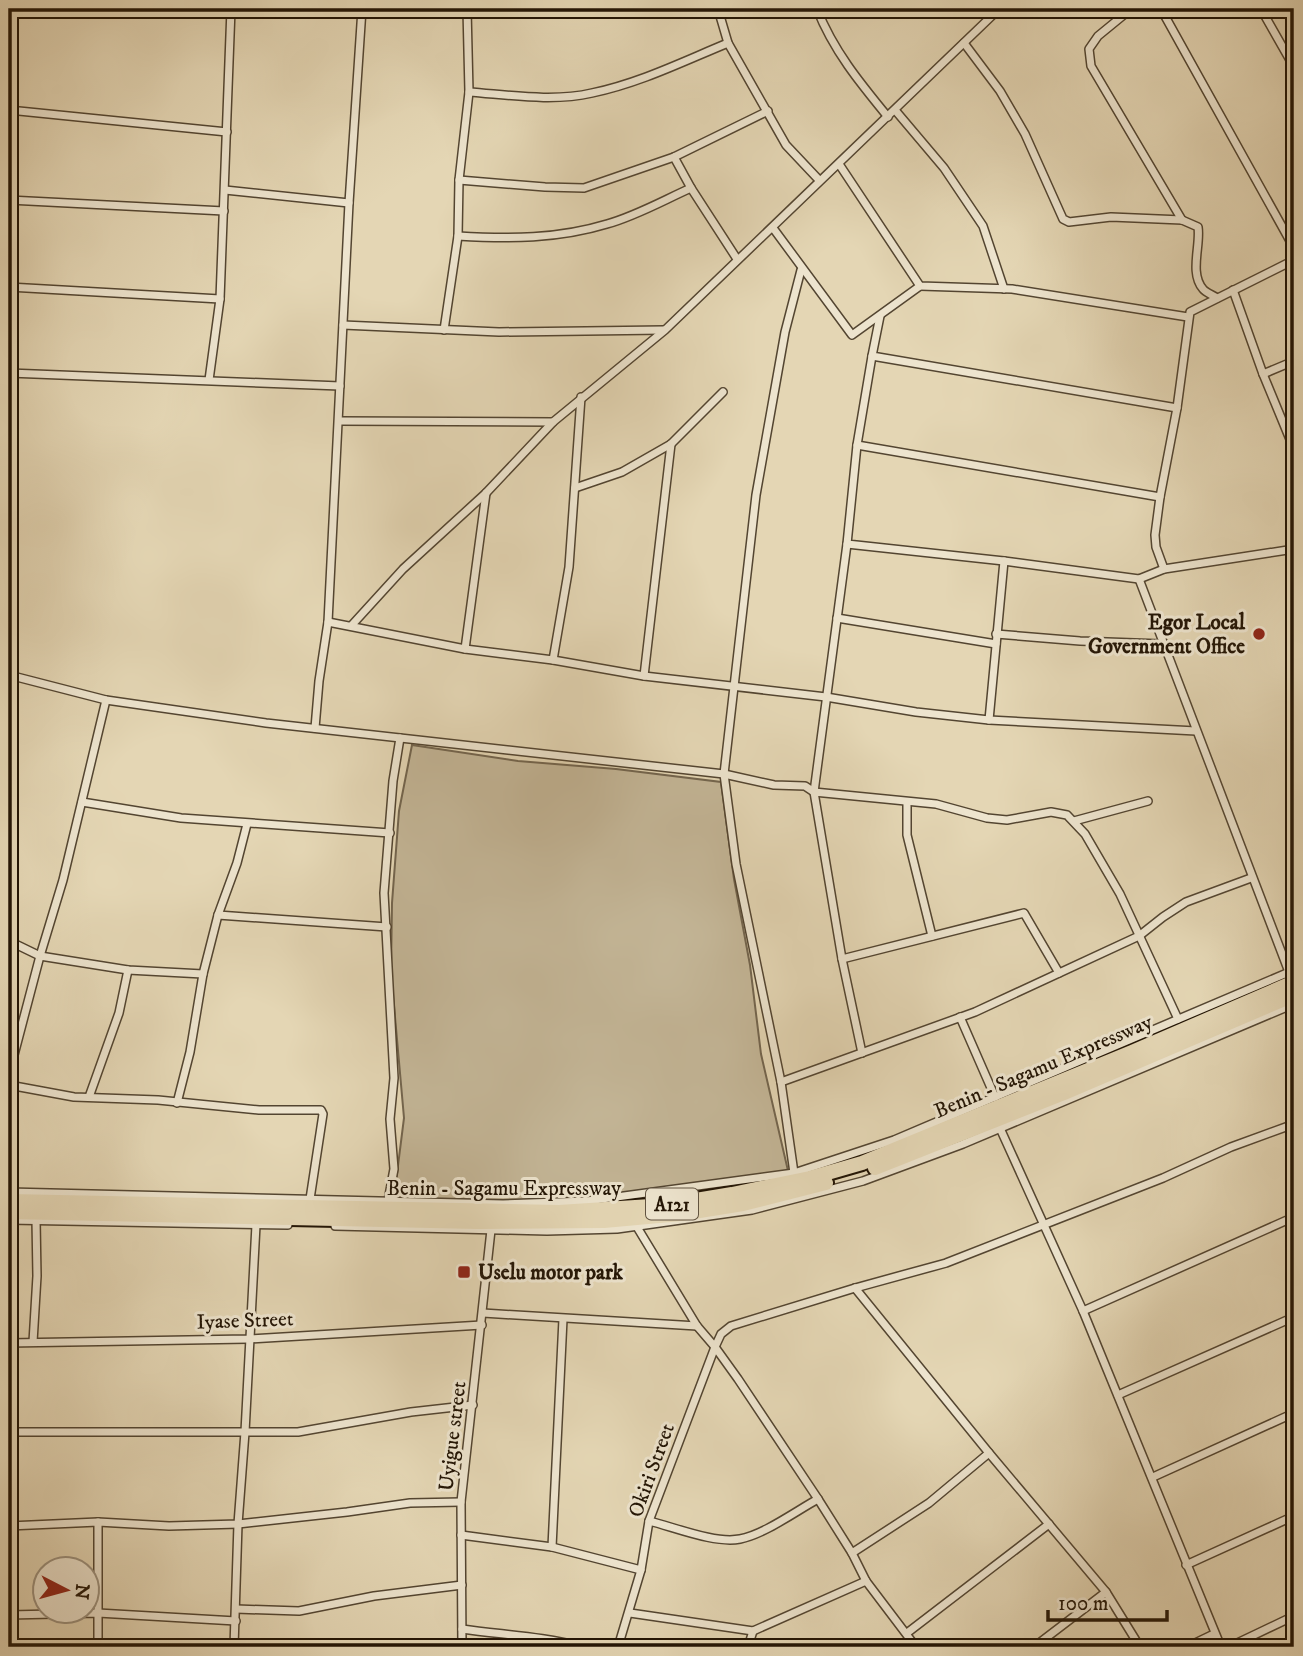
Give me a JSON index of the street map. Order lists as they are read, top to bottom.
{
  "streets": {
    "highway": ["Benin - Sagamu Expressway", "A121"],
    "street": ["Iyase Street", "Uyigue street", "Okiri Street"]
  },
  "crossings": [
    ["Benin - Sagamu Expressway", "A121"],
    ["Iyase Street", "Uyigue street"]
  ],
  "places": {
    "other": ["Egor Local Government Office"],
    "transit": ["Uselu motor park"]
  },
  "scale_bar": "100 m",
  "north": "right"
}
